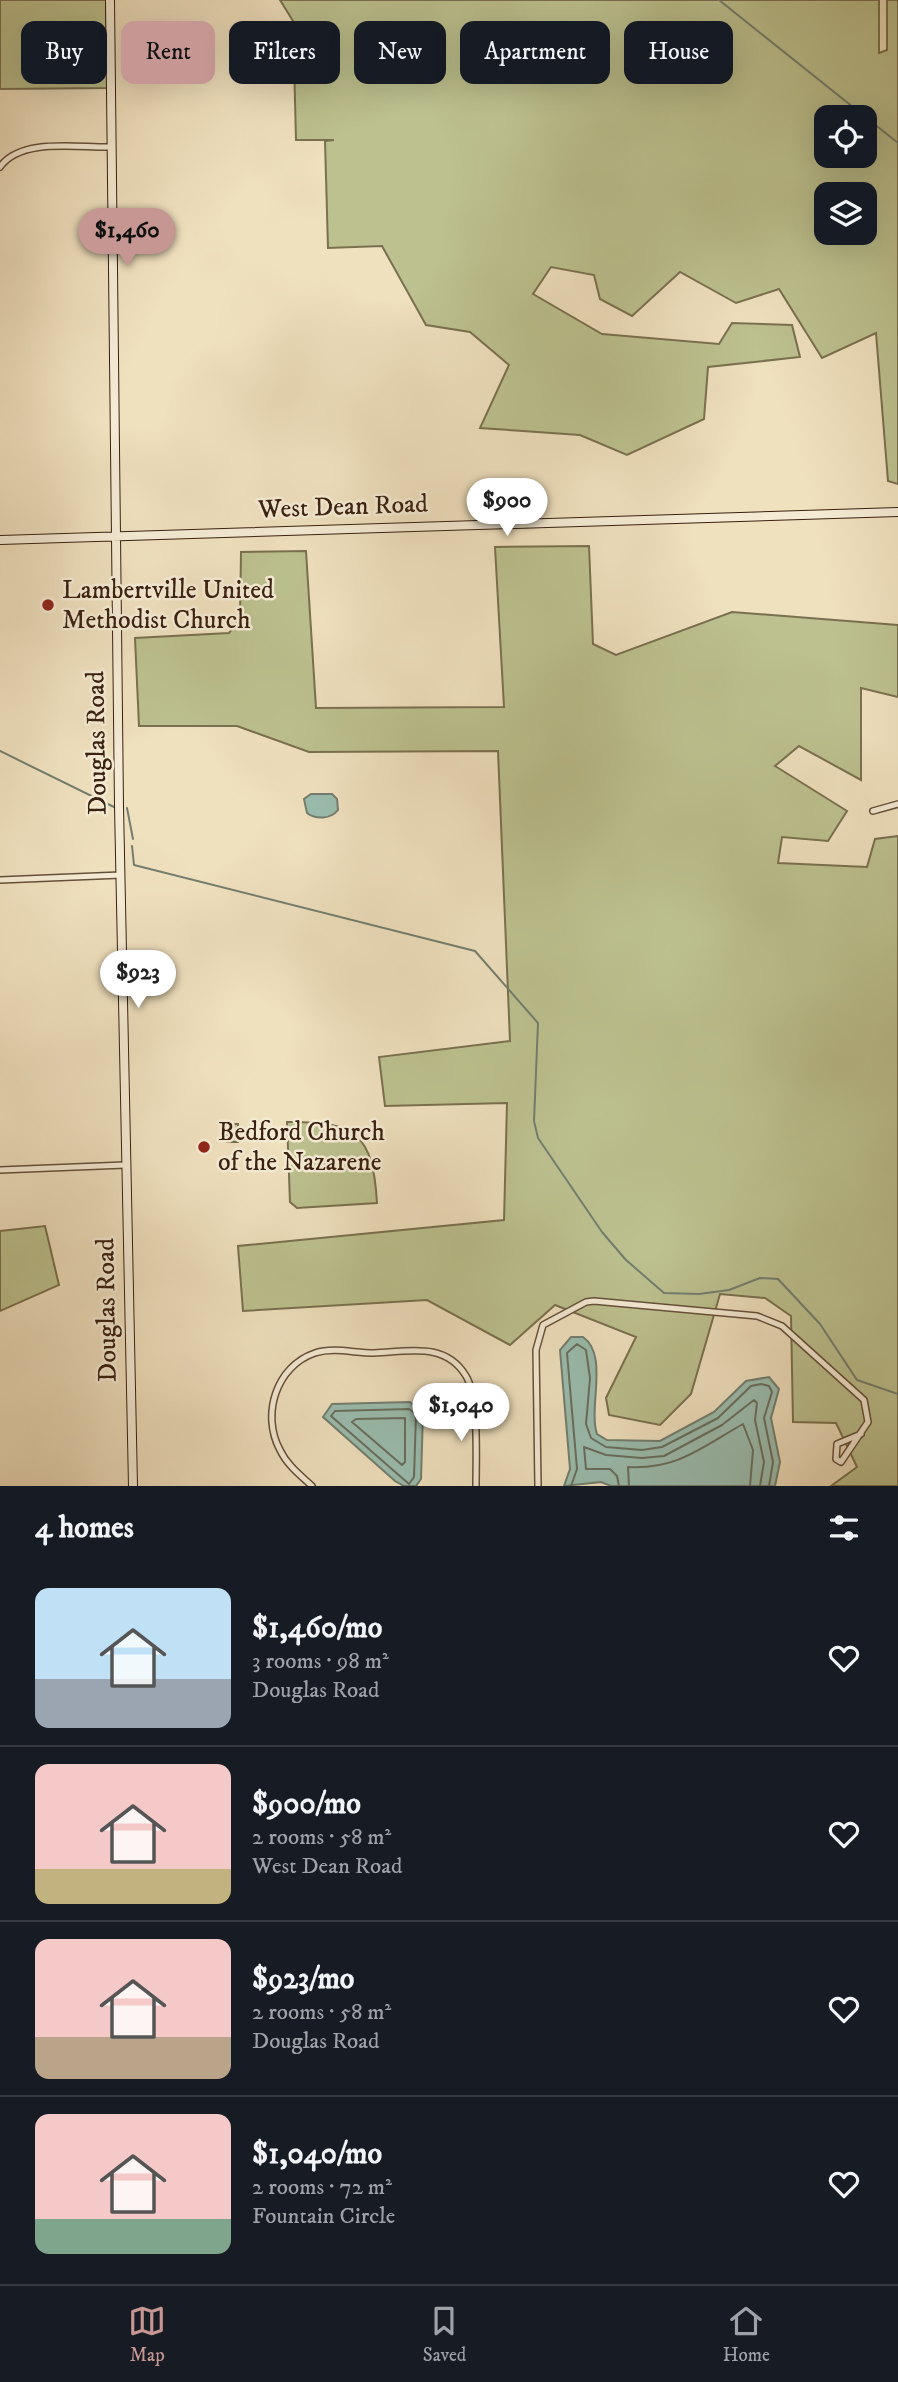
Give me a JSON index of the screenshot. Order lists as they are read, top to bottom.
{
  "streets": {
    "street": ["West Dean Road", "Douglas Road"]
  },
  "crossings": [
    ["West Dean Road", "Douglas Road"]
  ],
  "places": ["Lambertville United Methodist Church", "Bedford Church of the Nazarene"],
  "page": {
    "chip": [
      "Buy",
      "Rent",
      "Filters",
      "New",
      "Apartment",
      "House"
    ],
    "price": [
      "$1,460",
      "$900",
      "$923",
      "$1,040"
    ],
    "heading": "4 homes",
    "list": [
      {
        "name": "$1,460/mo",
        "note": "3 rooms · 98 m² · Douglas Road"
      },
      {
        "name": "$900/mo",
        "note": "2 rooms · 58 m² · West Dean Road"
      },
      {
        "name": "$923/mo",
        "note": "2 rooms · 58 m² · Douglas Road"
      },
      {
        "name": "$1,040/mo",
        "note": "2 rooms · 72 m² · Fountain Circle"
      }
    ],
    "tabs": ["Map", "Saved", "Home"]
  }
}
